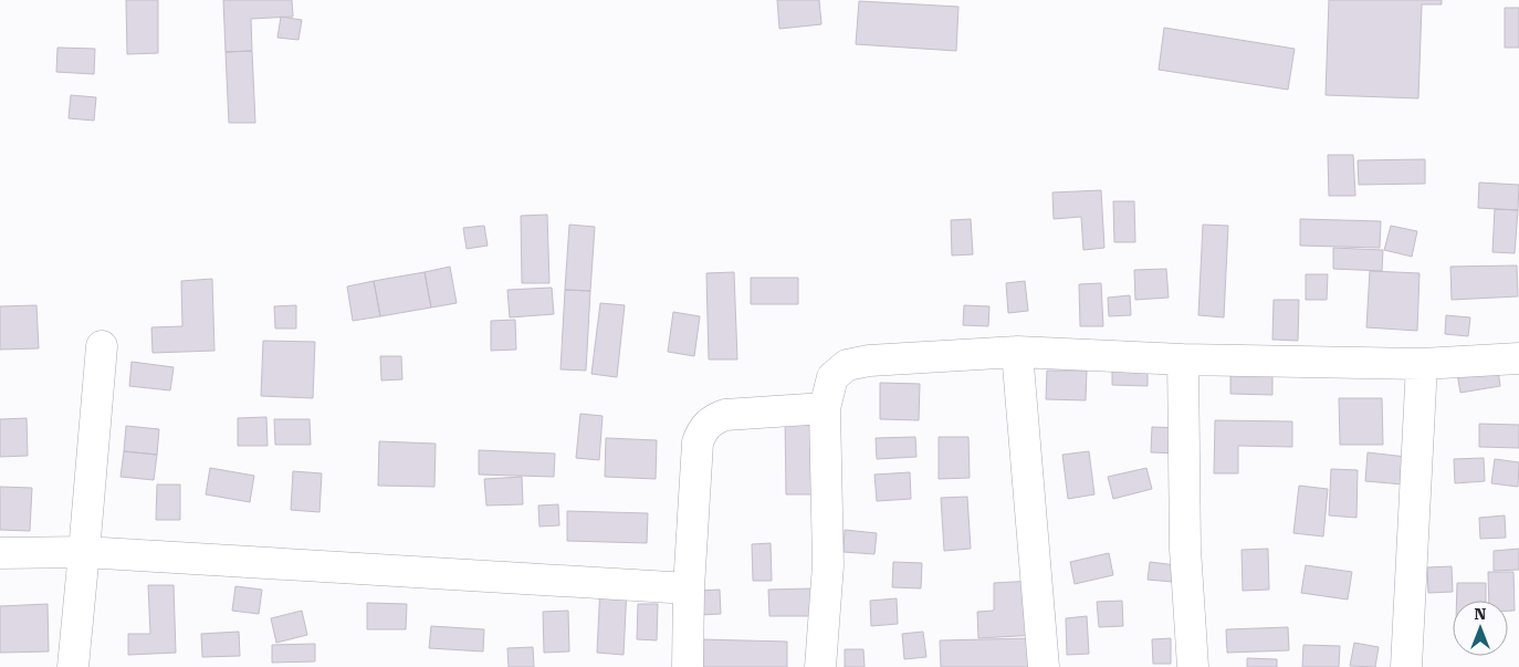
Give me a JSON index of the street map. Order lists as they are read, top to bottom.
{
  "north": "top"
}
